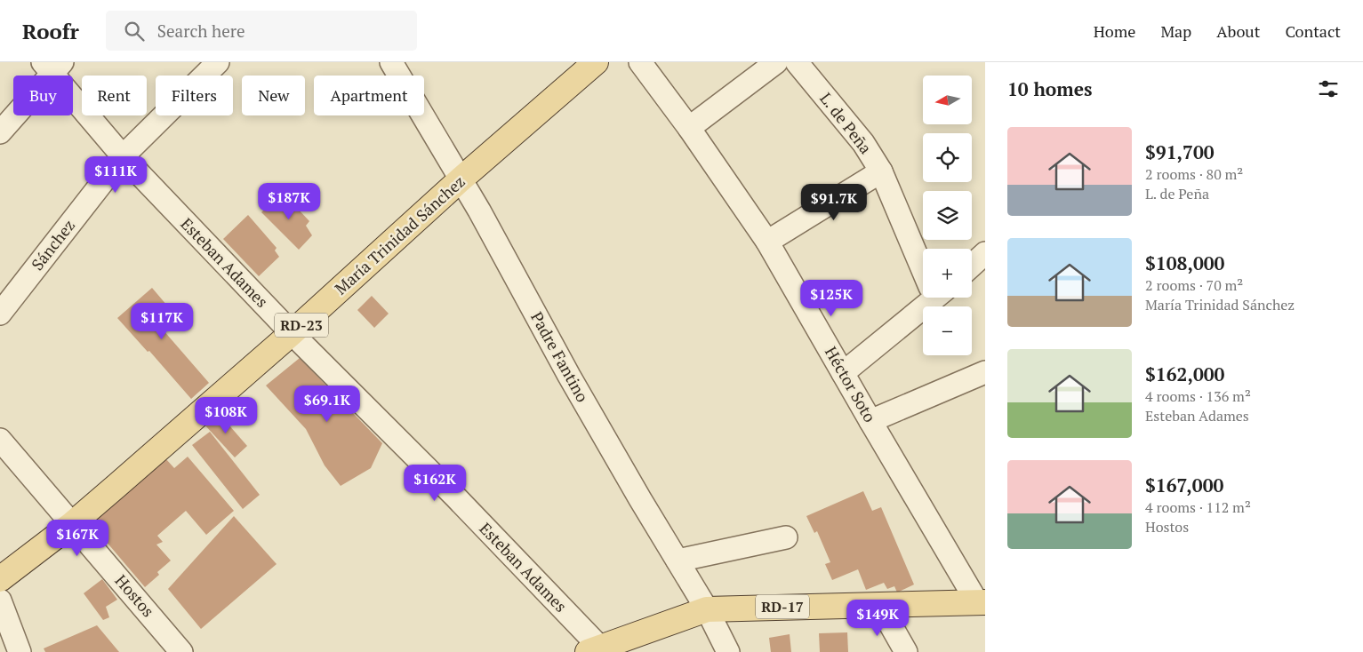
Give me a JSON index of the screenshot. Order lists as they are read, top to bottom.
{
  "streets": {
    "main road": ["María Trinidad Sánchez", "RD-23", "RD-17"],
    "street": [
      "L. de Peña",
      "Sánchez",
      "Esteban Adames",
      "Padre Fantino",
      "Héctor Soto",
      "Hostos"
    ]
  },
  "crossings": [
    ["María Trinidad Sánchez", "Esteban Adames"],
    ["María Trinidad Sánchez", "Padre Fantino"],
    ["María Trinidad Sánchez", "Hostos"],
    ["Sánchez", "Esteban Adames"],
    ["Esteban Adames", "RD-17"],
    ["Padre Fantino", "RD-17"],
    ["Héctor Soto", "RD-17"]
  ],
  "north": "left",
  "page": {
    "header": "Roofr",
    "search": "Search here",
    "nav": [
      "Home",
      "Map",
      "About",
      "Contact"
    ],
    "heading": "10 homes",
    "map_buttons": ["+", "−"],
    "chip": [
      "Buy",
      "Rent",
      "Filters",
      "New",
      "Apartment"
    ],
    "list": [
      {
        "name": "$91,700",
        "note": "2 rooms · 80 m² · L. de Peña"
      },
      {
        "name": "$108,000",
        "note": "2 rooms · 70 m² · María Trinidad Sánchez"
      },
      {
        "name": "$162,000",
        "note": "4 rooms · 136 m² · Esteban Adames"
      },
      {
        "name": "$167,000",
        "note": "4 rooms · 112 m² · Hostos"
      }
    ],
    "price": [
      "$111K",
      "$187K",
      "$91.7K",
      "$125K",
      "$117K",
      "$69.1K",
      "$108K",
      "$162K",
      "$167K",
      "$149K"
    ]
  }
}
